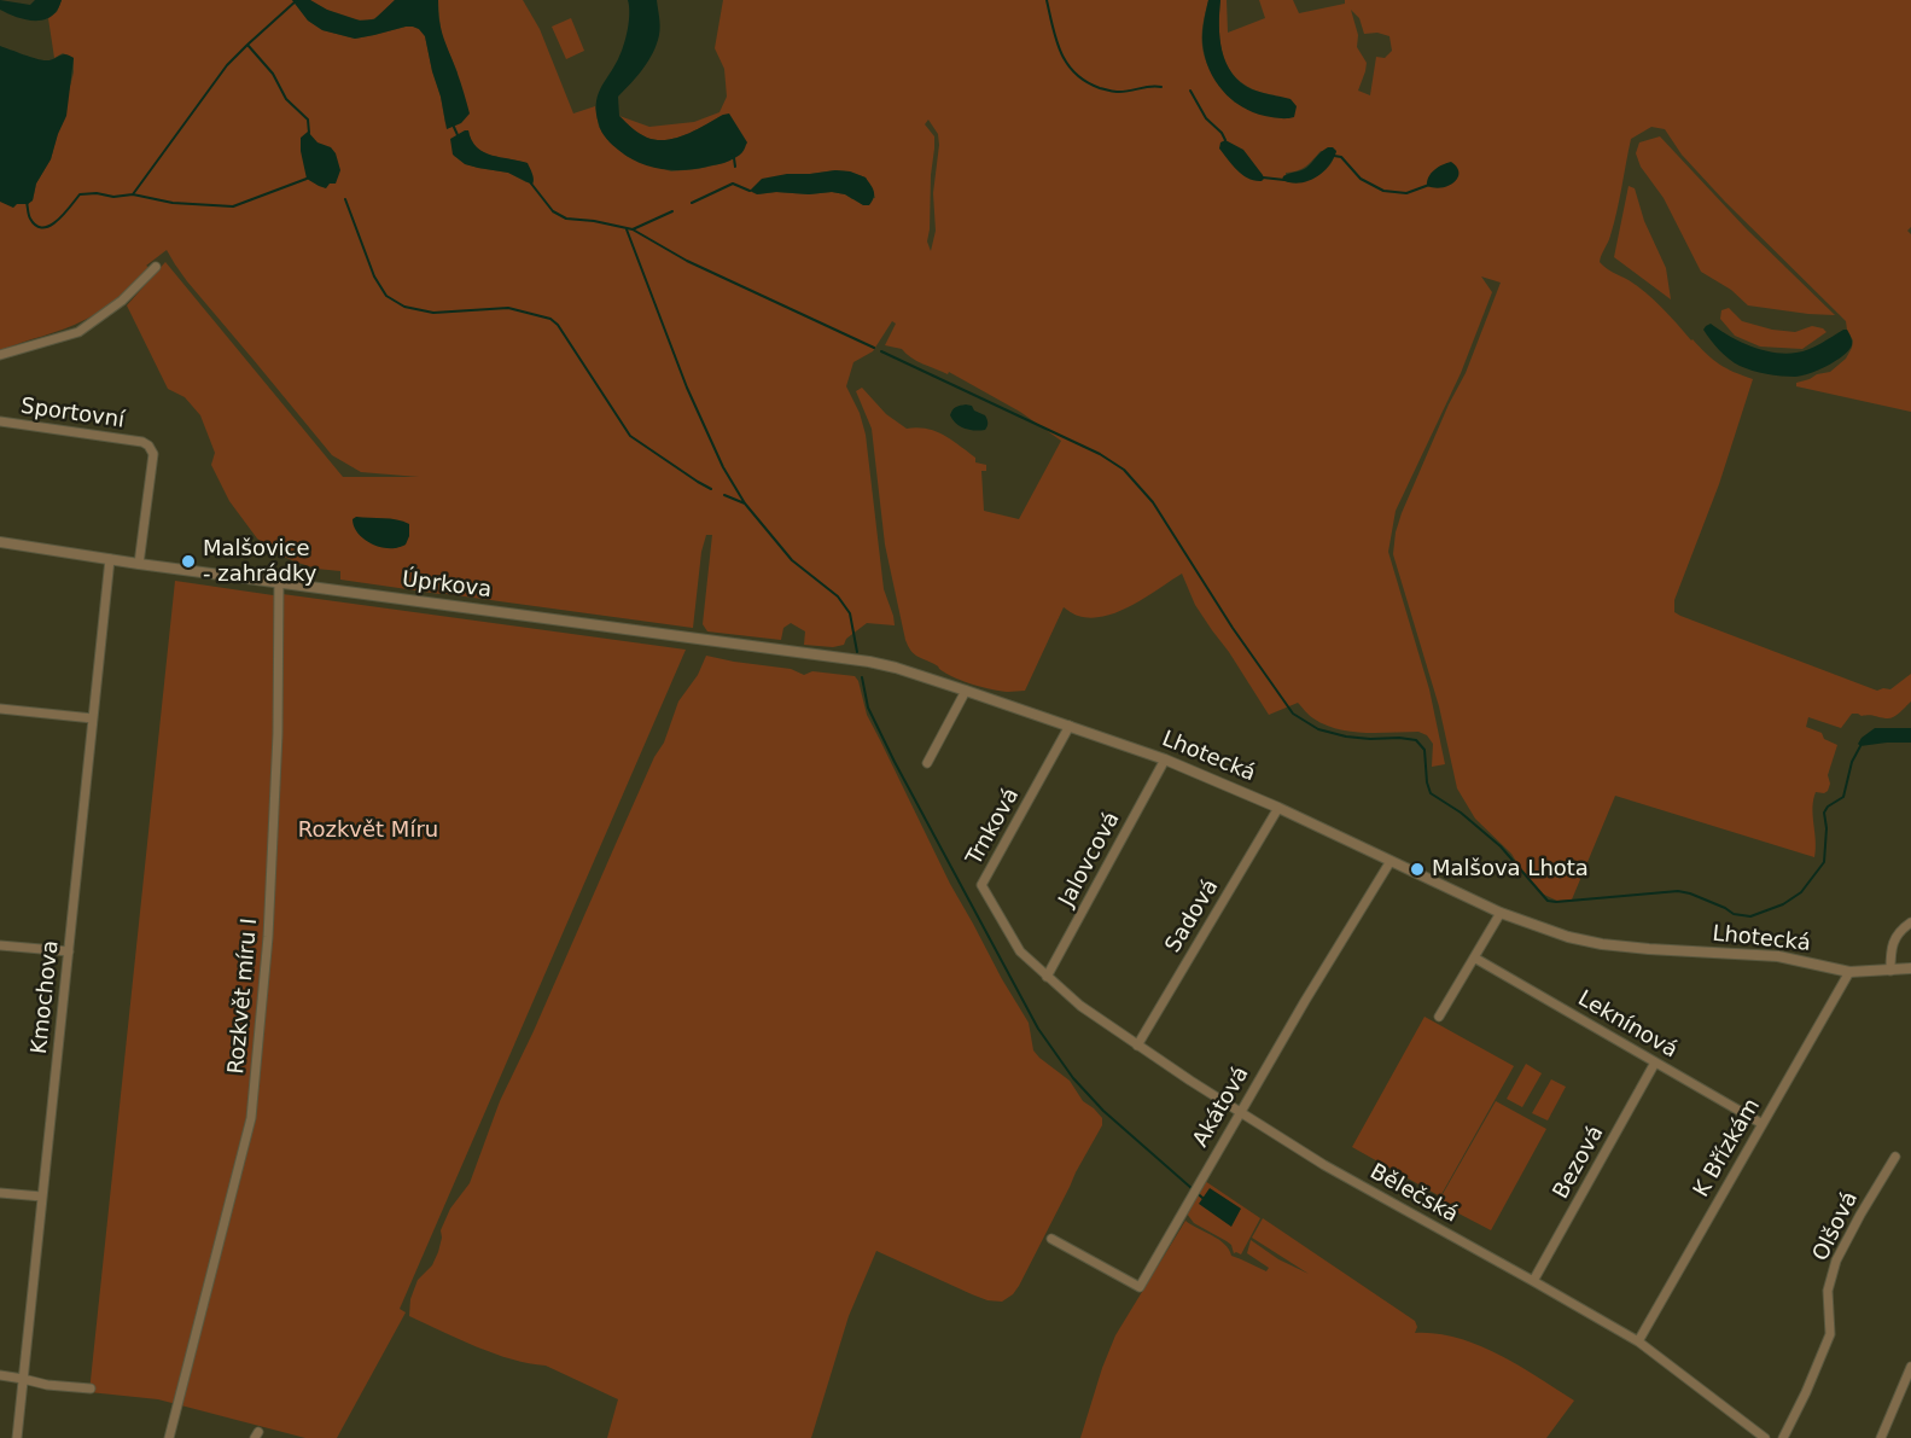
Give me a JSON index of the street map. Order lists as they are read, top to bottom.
{
  "streets": {
    "street": [
      "Sportovní",
      "Úprkova",
      "Lhotecká",
      "Trnková",
      "Jalovcová",
      "Sadová",
      "Rozkvět míru I",
      "Kmochova",
      "Leknínová",
      "Akátová",
      "K Břízkám",
      "Bezová",
      "Bělečská",
      "Olšová"
    ]
  },
  "crossings": [
    ["Sportovní", "Úprkova"],
    ["Úprkova", "Lhotecká"],
    ["Úprkova", "Rozkvět míru I"],
    ["Úprkova", "Kmochova"],
    ["Lhotecká", "Trnková"],
    ["Lhotecká", "Jalovcová"],
    ["Lhotecká", "Sadová"],
    ["Lhotecká", "Akátová"],
    ["Lhotecká", "K Břízkám"],
    ["Trnková", "Jalovcová"],
    ["Trnková", "Bělečská"],
    ["Jalovcová", "Bělečská"],
    ["Sadová", "Bělečská"],
    ["Leknínová", "K Břízkám"],
    ["Leknínová", "Bezová"],
    ["Akátová", "Bělečská"],
    ["K Břízkám", "Bělečská"],
    ["Bezová", "Bělečská"]
  ],
  "parks": ["Rozkvět Míru"],
  "places": ["Malšovice - zahrádky", "Malšova Lhota"]
}
